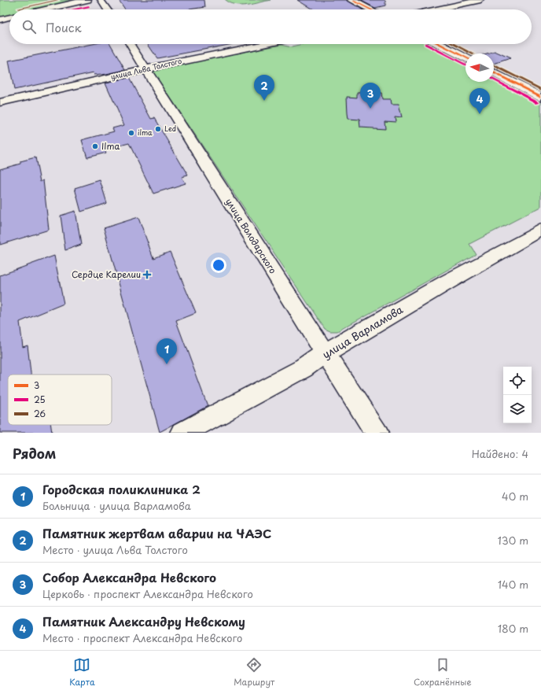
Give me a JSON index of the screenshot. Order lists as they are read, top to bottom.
{
  "streets": {
    "street": ["улица Льва Толстого", "улица Володарского", "улица Варламова"]
  },
  "crossings": [
    ["улица Льва Толстого", "улица Володарского"],
    ["улица Володарского", "улица Варламова"]
  ],
  "places": {
    "other": ["Led", "ilma", "Ilma"],
    "health": ["Сердце Карелии"]
  },
  "lines": ["transit line 3", "transit line 26", "transit line 25"],
  "legend": ["3", "25", "26"],
  "north": "left",
  "page": {
    "search": "Поиск",
    "pins": [
      "2",
      "3",
      "4",
      "1"
    ],
    "heading": ["Рядом", "Найдено: 4"],
    "list": [
      {
        "mark": "1",
        "name": "Городская поликлиника 2",
        "note": "Больница · улица Варламова",
        "value": "40 m"
      },
      {
        "mark": "2",
        "name": "Памятник жертвам аварии на ЧАЭС",
        "note": "Место · улица Льва Толстого",
        "value": "130 m"
      },
      {
        "mark": "3",
        "name": "Собор Александра Невского",
        "note": "Церковь · проспект Александра Невского",
        "value": "140 m"
      },
      {
        "mark": "4",
        "name": "Памятник Александру Невскому",
        "note": "Место · проспект Александра Невского",
        "value": "180 m"
      }
    ],
    "nav": ["Карта", "Маршрут", "Сохранённые"]
  }
}
